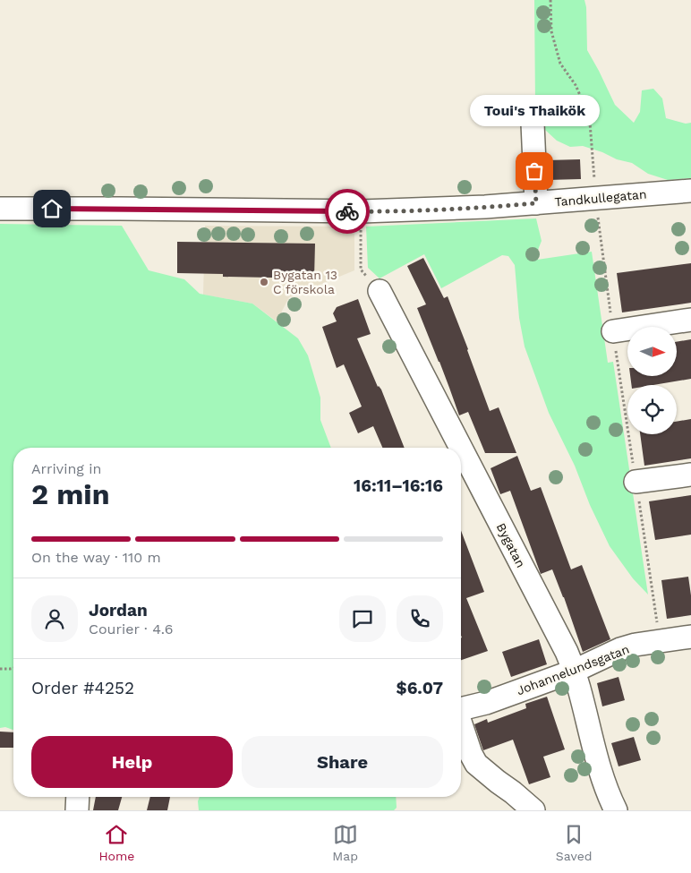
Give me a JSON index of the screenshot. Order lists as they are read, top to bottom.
{
  "streets": {
    "street": ["Tandkullegatan", "Bygatan", "Johannelundsgatan"]
  },
  "crossings": [
    ["Bygatan", "Johannelundsgatan"]
  ],
  "places": ["Toui's Thaikök", "Bygatan 13 C förskola"],
  "north": "right",
  "page": {
    "bubble": "Toui's Thaikök",
    "heading": ["2 min", "Arriving in", "16:11–16:16"],
    "panel": [
      "Jordan",
      "Courier · 4.6",
      "Order #4252",
      "$6.07"
    ],
    "bar": "On the way · 110 m",
    "buttons": ["Help", "Share"],
    "tabs": ["Home", "Map", "Saved"]
  }
}
